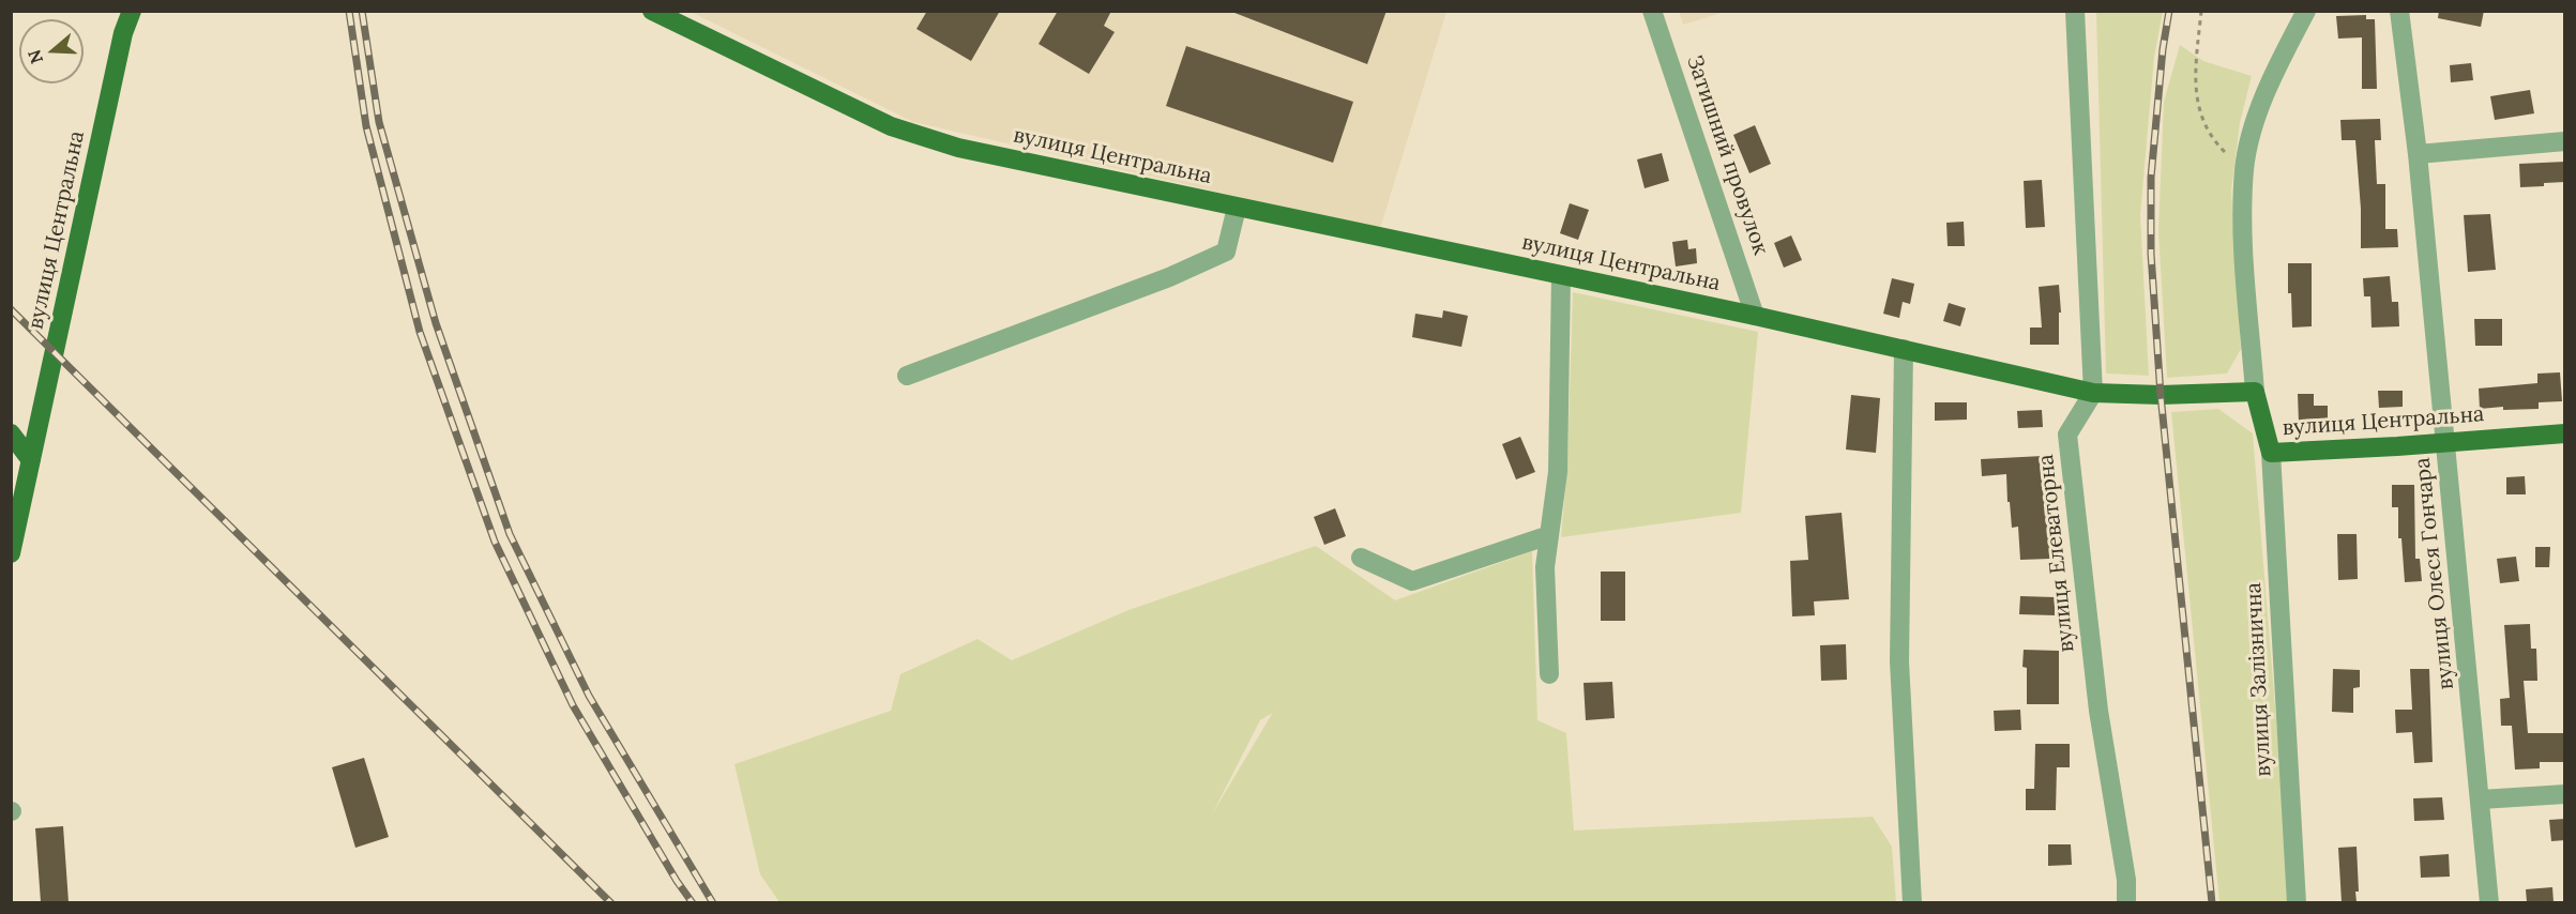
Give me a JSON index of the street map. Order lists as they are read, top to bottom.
{
  "streets": {
    "main road": ["вулиця Центральна"],
    "street": [
      "Затишний провулок",
      "вулиця Елеваторна",
      "вулиця Олеся Гончара",
      "вулиця Залізнична"
    ]
  },
  "crossings": [
    ["Затишний провулок", "вулиця Центральна"],
    ["вулиця Центральна", "вулиця Елеваторна"],
    ["вулиця Центральна", "вулиця Олеся Гончара"],
    ["вулиця Центральна", "вулиця Залізнична"]
  ],
  "north": "left"
}
